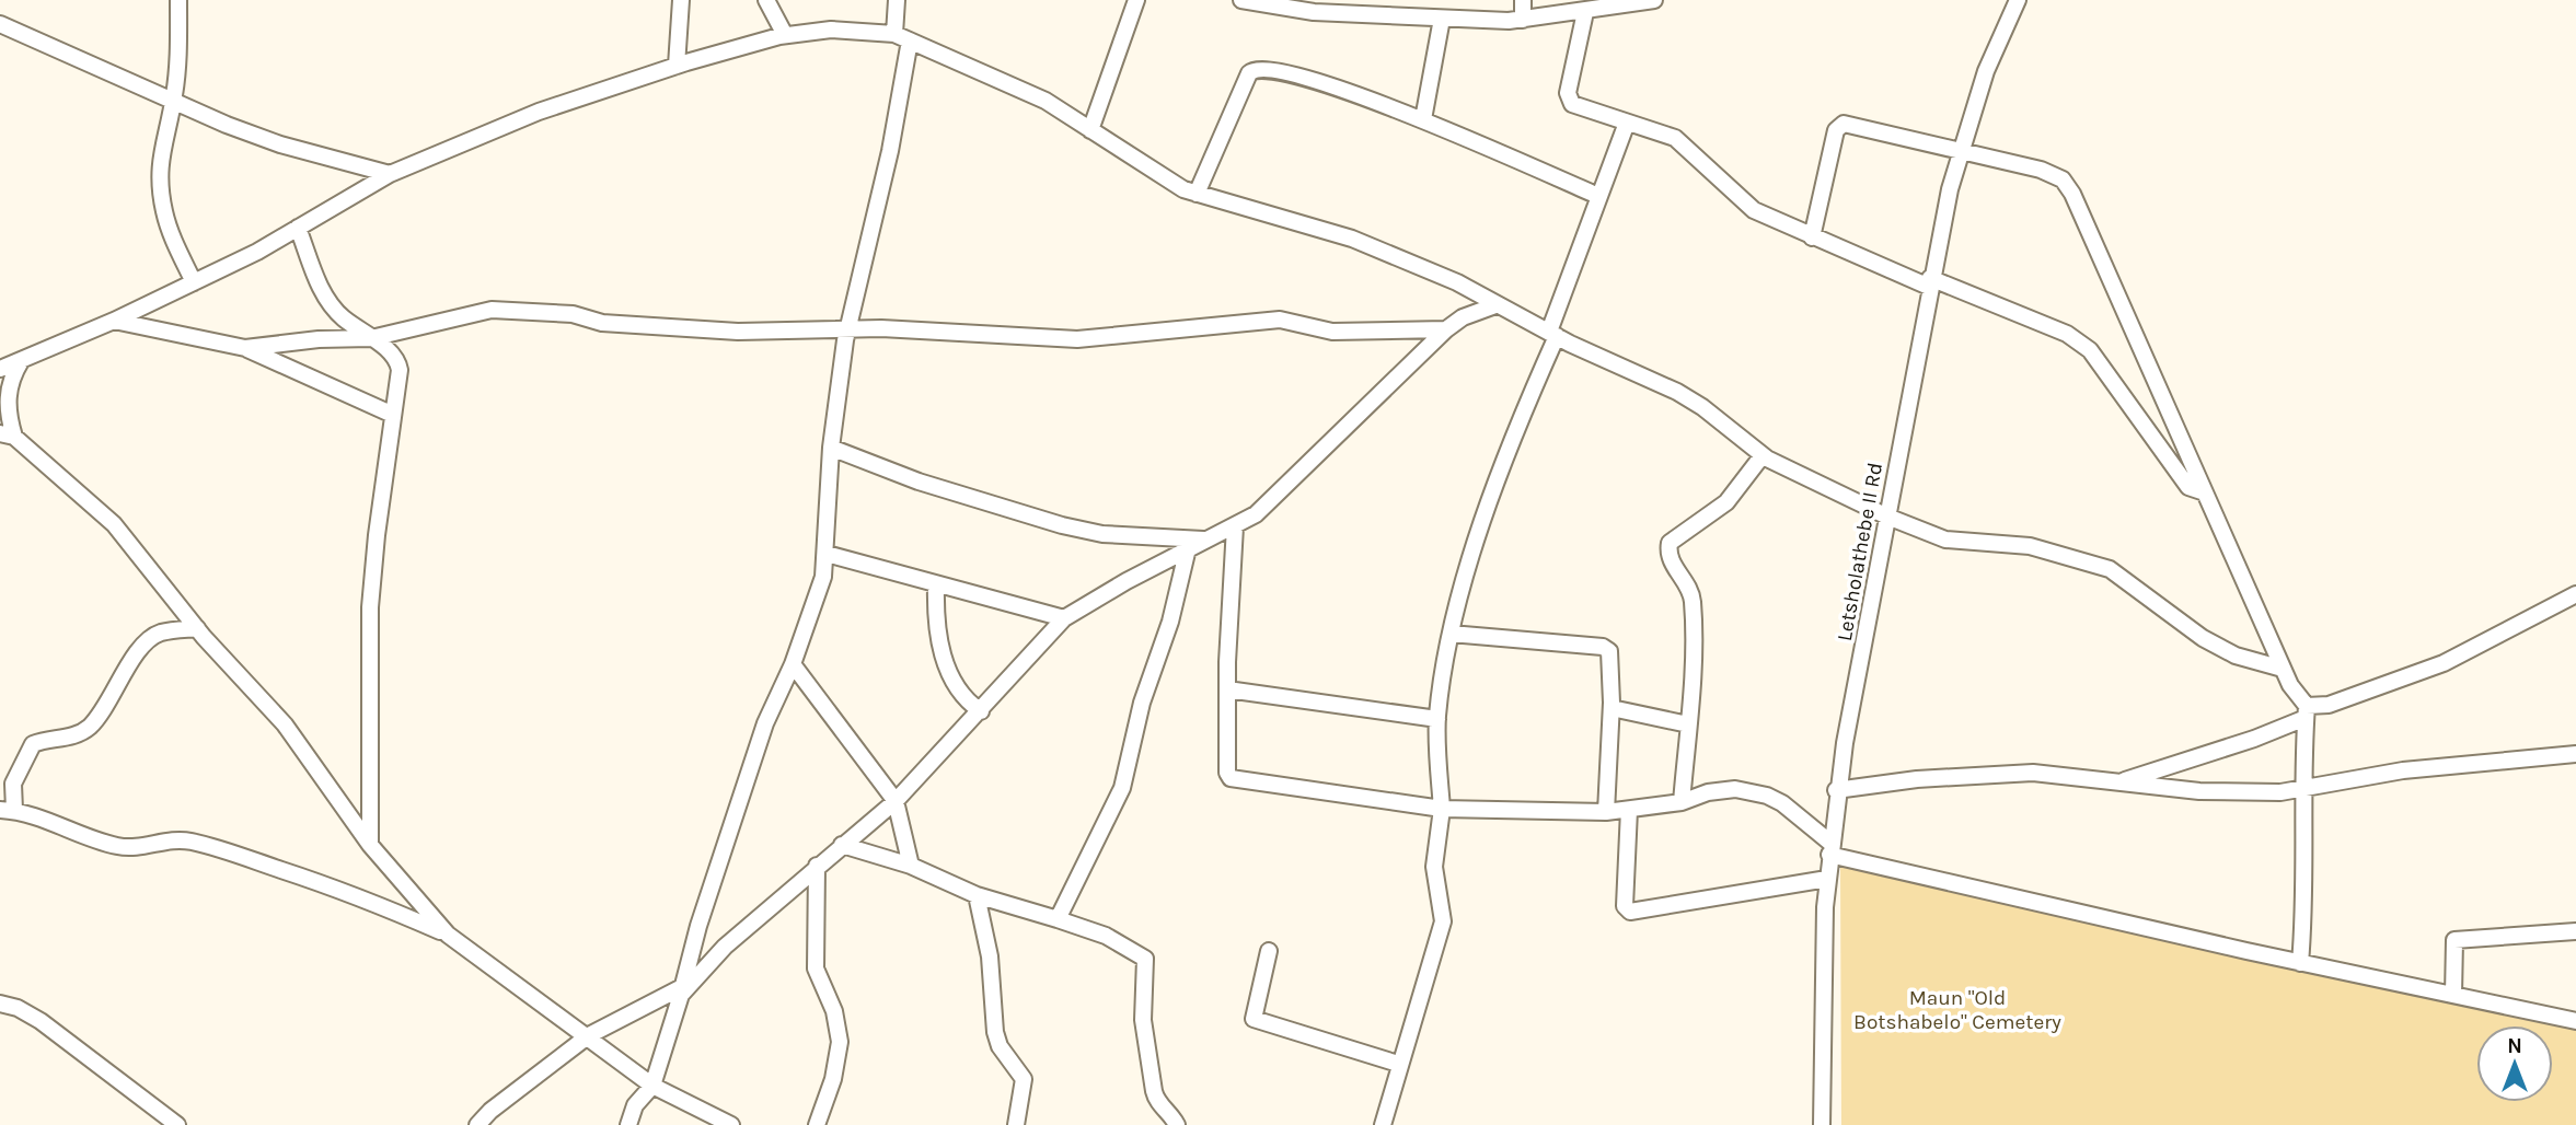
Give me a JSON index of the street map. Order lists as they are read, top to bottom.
{
  "streets": {
    "street": ["Letsholathebe II Rd"]
  },
  "parks": ["Maun \"Old Botshabelo\" Cemetery"],
  "north": "top"
}
